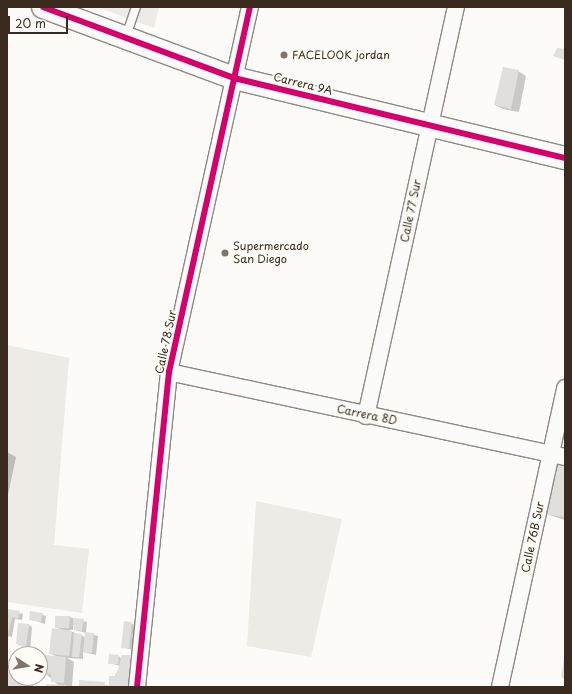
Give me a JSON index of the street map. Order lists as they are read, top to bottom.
{
  "streets": {
    "street": [
      "Carrera 9A",
      "Calle 77 Sur",
      "Calle 78 Sur",
      "Carrera 8D",
      "Calle 76B Sur"
    ]
  },
  "crossings": [
    ["Carrera 9A", "Calle 77 Sur"],
    ["Carrera 9A", "Calle 78 Sur"],
    ["Calle 77 Sur", "Carrera 8D"],
    ["Calle 78 Sur", "Carrera 8D"],
    ["Carrera 8D", "Calle 76B Sur"]
  ],
  "places": ["FACELOOK jordan", "Supermercado San Diego"],
  "scale_bar": "20 m",
  "north": "right"
}
